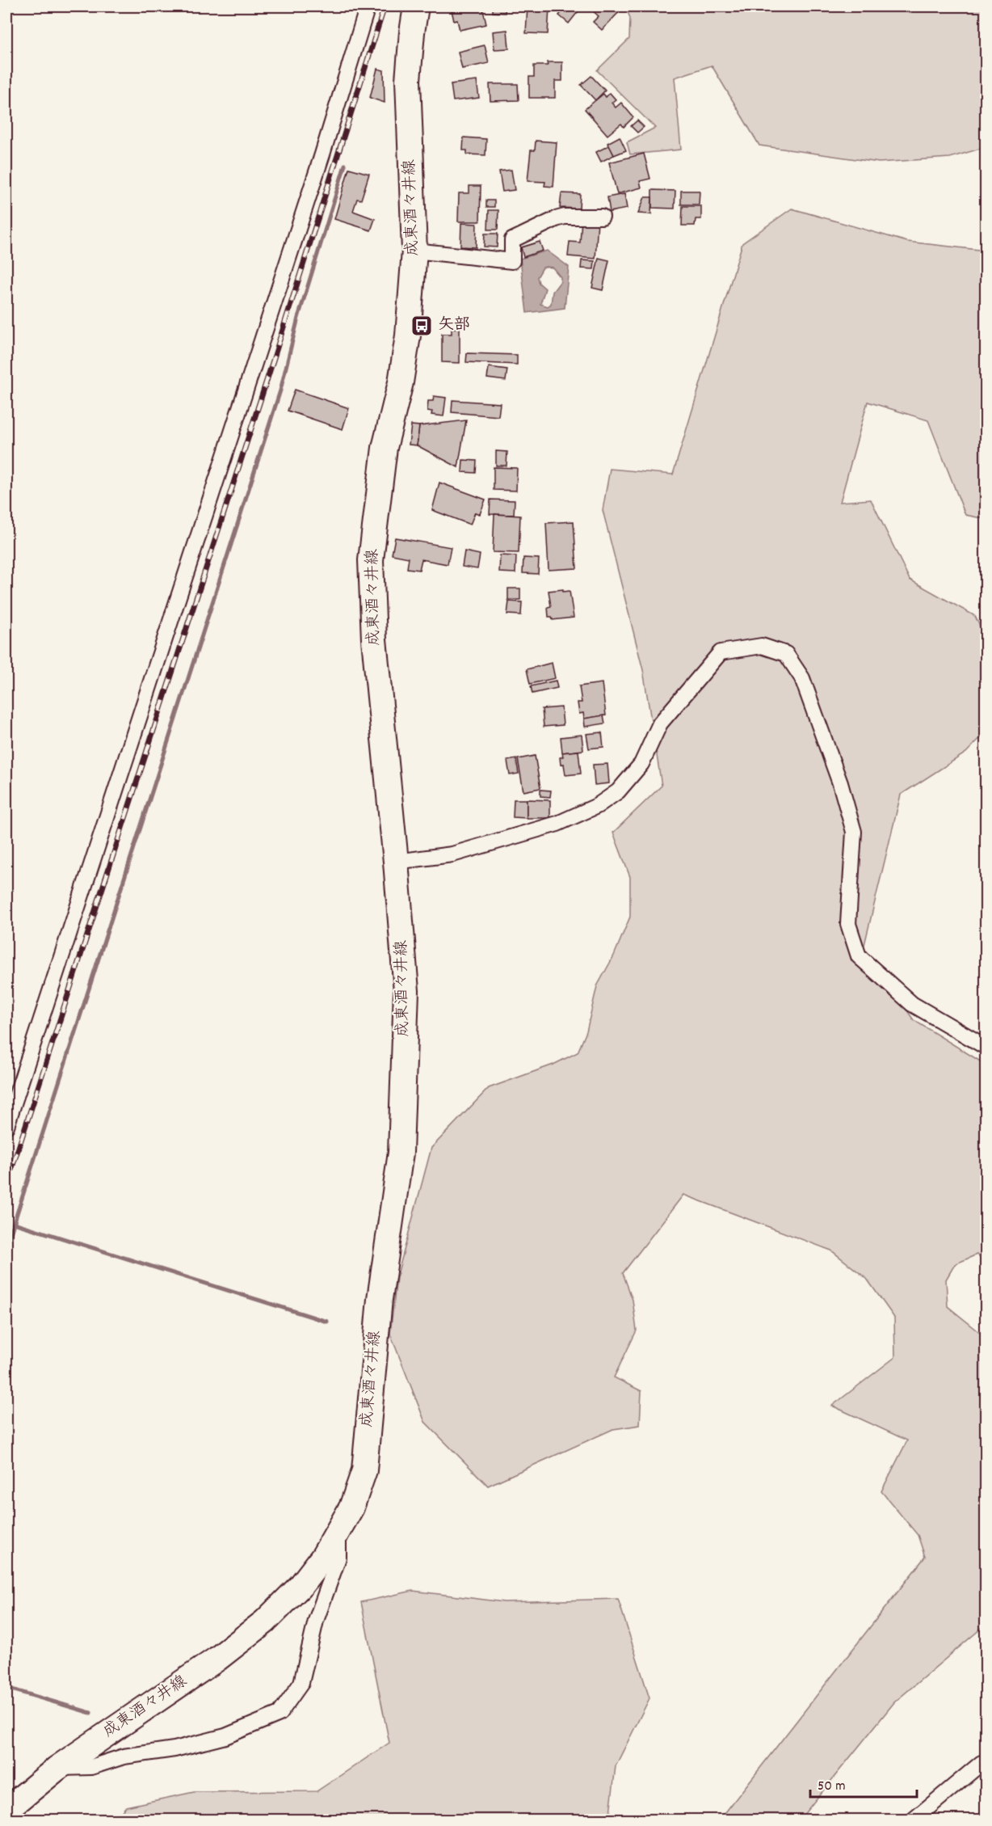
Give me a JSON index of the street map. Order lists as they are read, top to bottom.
{
  "streets": {
    "main road": ["成東酒々井線"]
  },
  "places": {
    "bus stop": ["矢部"]
  },
  "scale_bar": "50 m"
}
